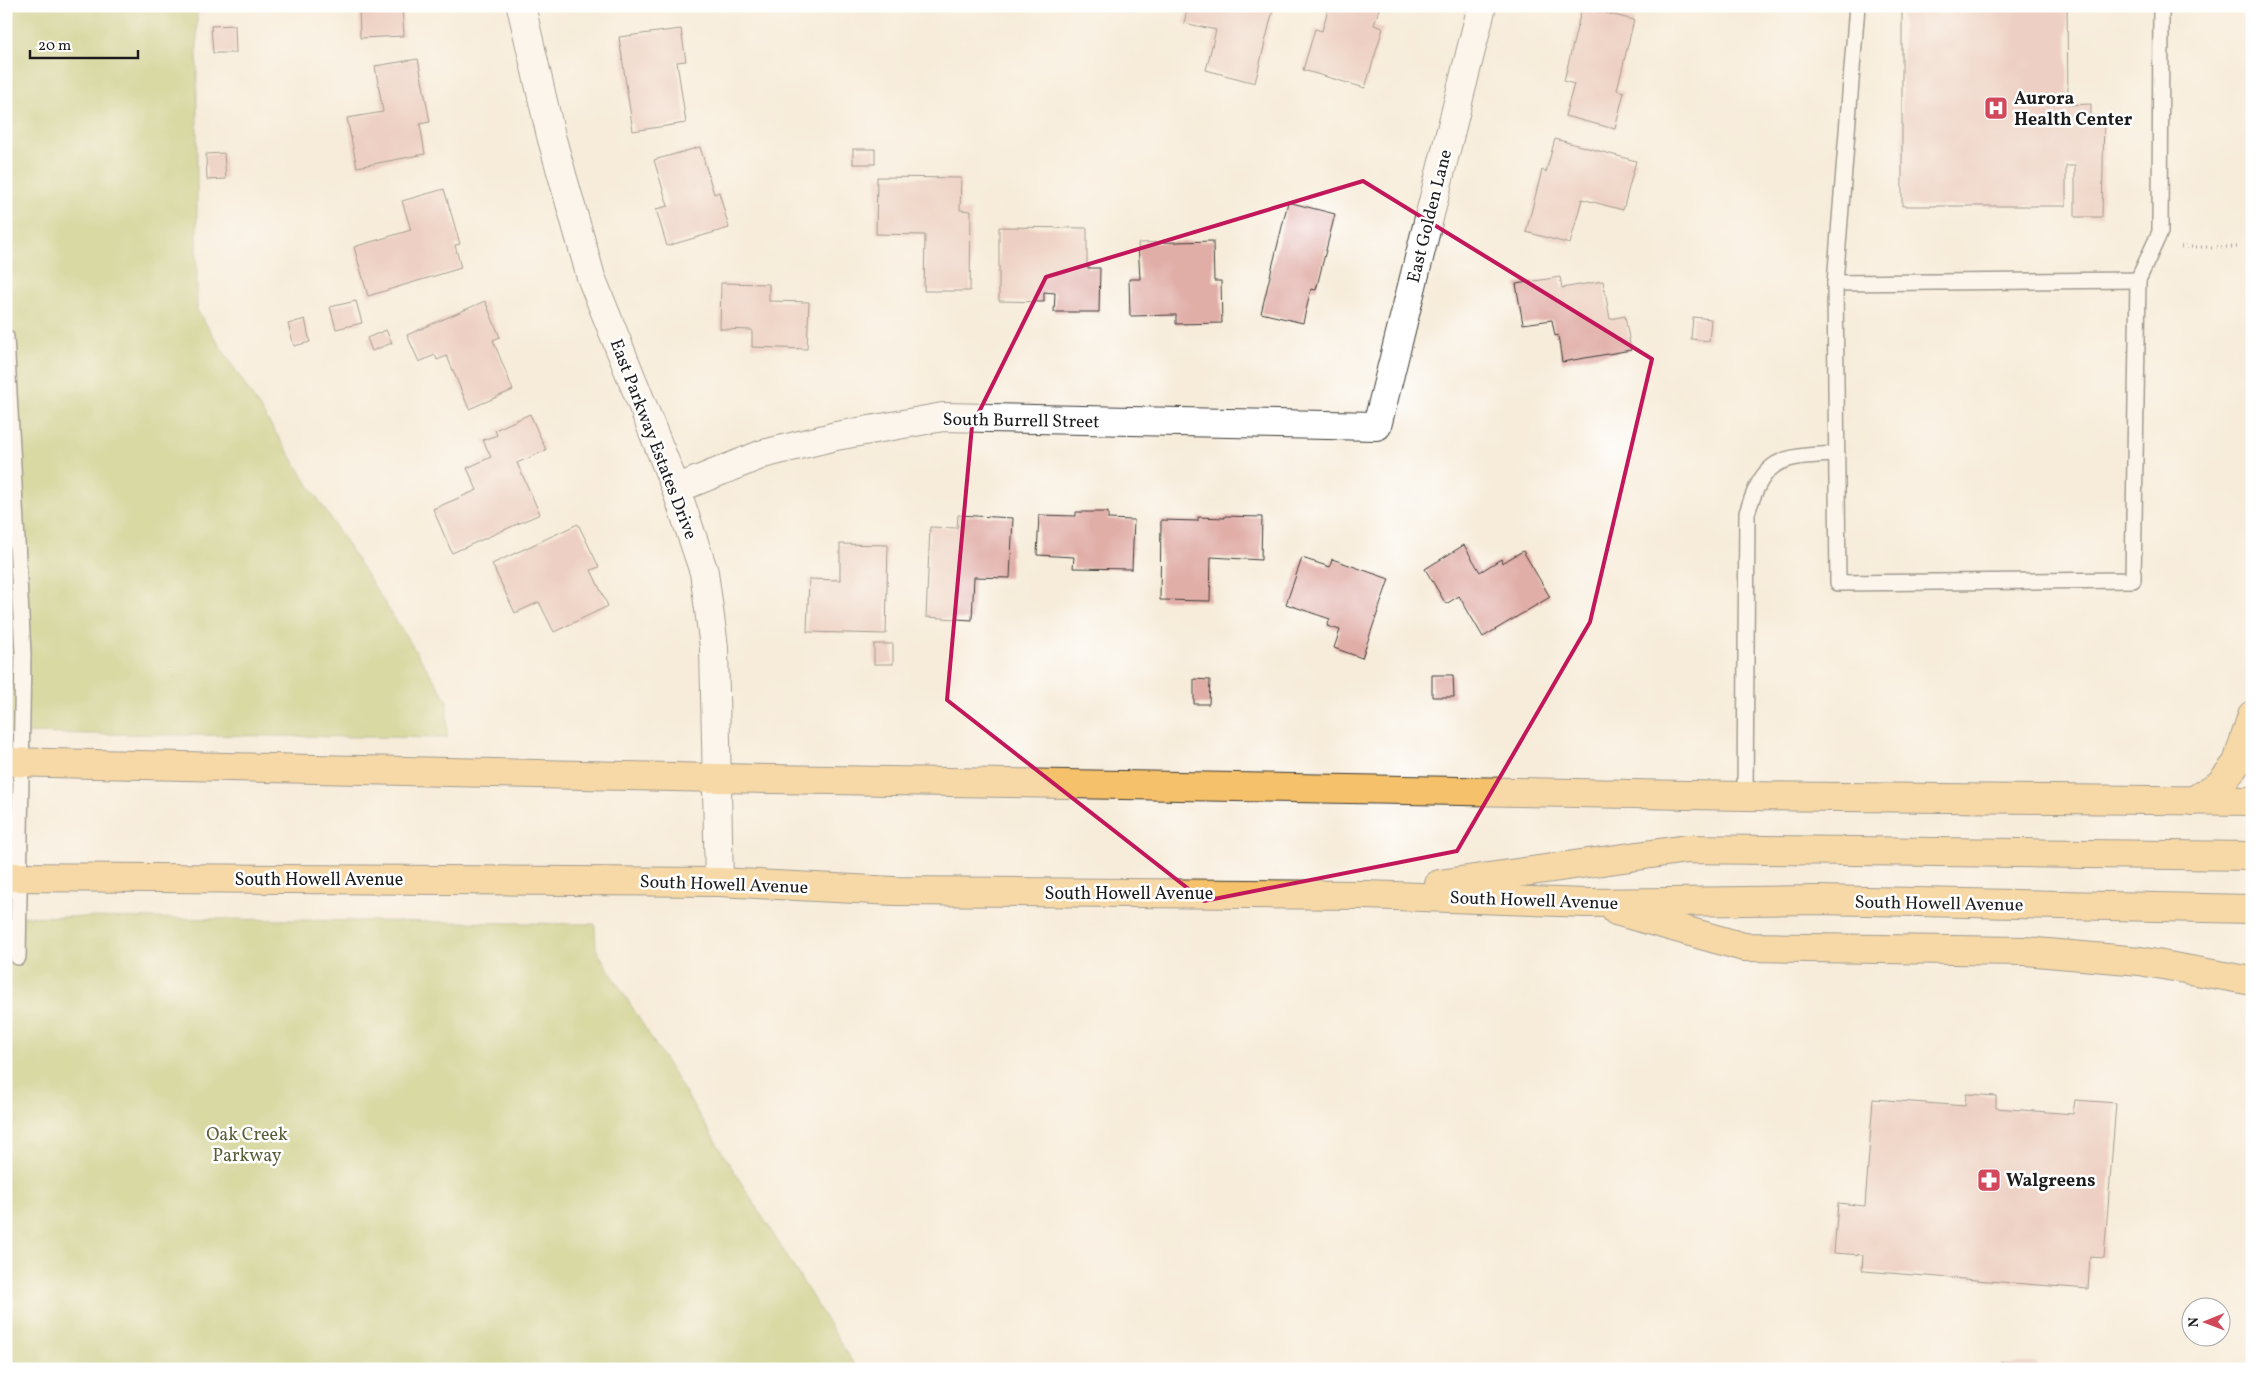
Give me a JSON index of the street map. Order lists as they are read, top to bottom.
{
  "streets": {
    "main road": ["South Howell Avenue"],
    "street": ["East Golden Lane", "South Burrell Street", "East Parkway Estates Drive"]
  },
  "crossings": [
    ["East Golden Lane", "South Burrell Street"],
    ["South Burrell Street", "East Parkway Estates Drive"],
    ["East Parkway Estates Drive", "South Howell Avenue"]
  ],
  "parks": ["Oak Creek Parkway"],
  "places": {
    "hospital": ["Aurora Health Center"],
    "pharmacy": ["Walgreens"]
  },
  "scale_bar": "20 m",
  "north": "left"
}
